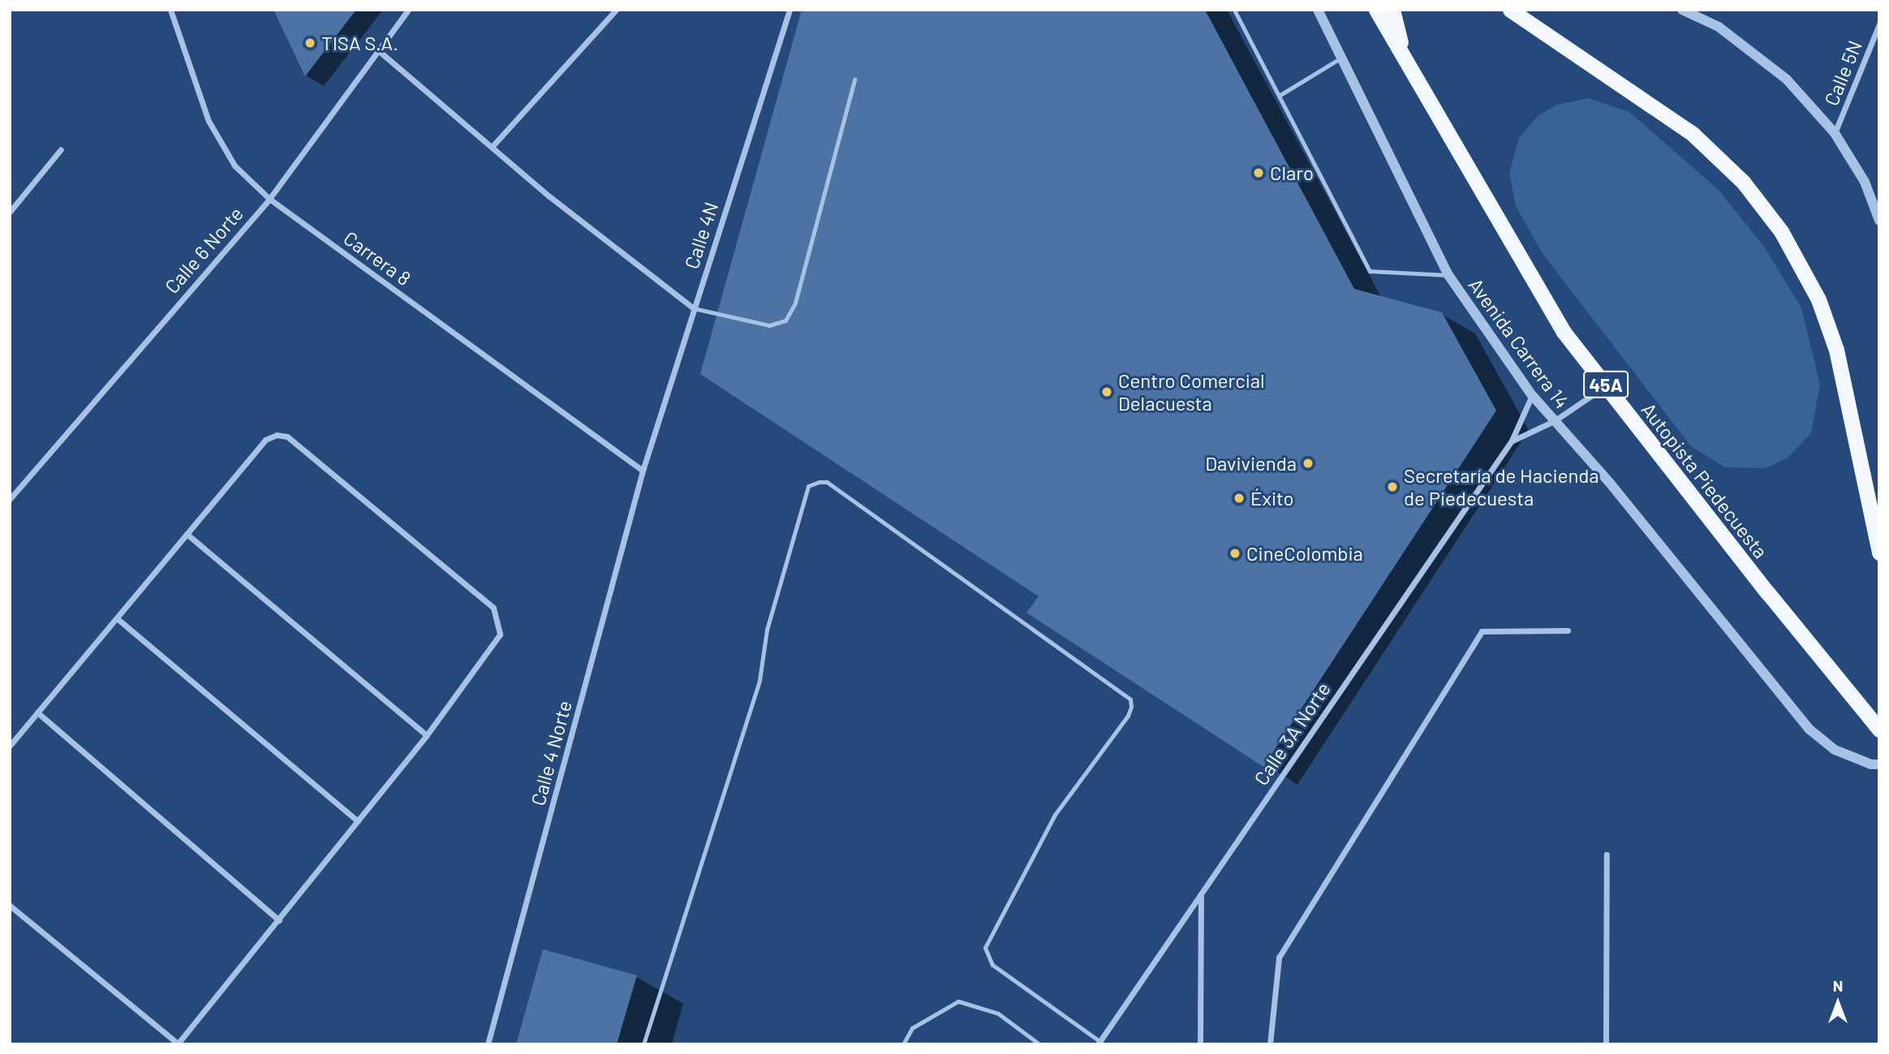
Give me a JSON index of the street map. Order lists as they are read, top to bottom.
{
  "streets": {
    "highway": ["45A", "Autopista Piedecuesta"],
    "street": [
      "Calle 5N",
      "Calle 4N",
      "Calle 6 Norte",
      "Carrera 8",
      "Avenida Carrera 14",
      "Calle 3A Norte",
      "Calle 4 Norte"
    ]
  },
  "crossings": [
    ["Calle 4N", "Carrera 8"],
    ["Calle 4N", "Calle 4 Norte"],
    ["Calle 6 Norte", "Carrera 8"],
    ["Carrera 8", "Calle 4 Norte"],
    ["Avenida Carrera 14", "Calle 3A Norte"]
  ],
  "places": [
    "TISA S.A.",
    "Claro",
    "Centro Comercial Delacuesta",
    "Davivienda",
    "Secretaría de Hacienda de Piedecuesta",
    "Éxito",
    "CineColombia"
  ],
  "north": "top"
}
